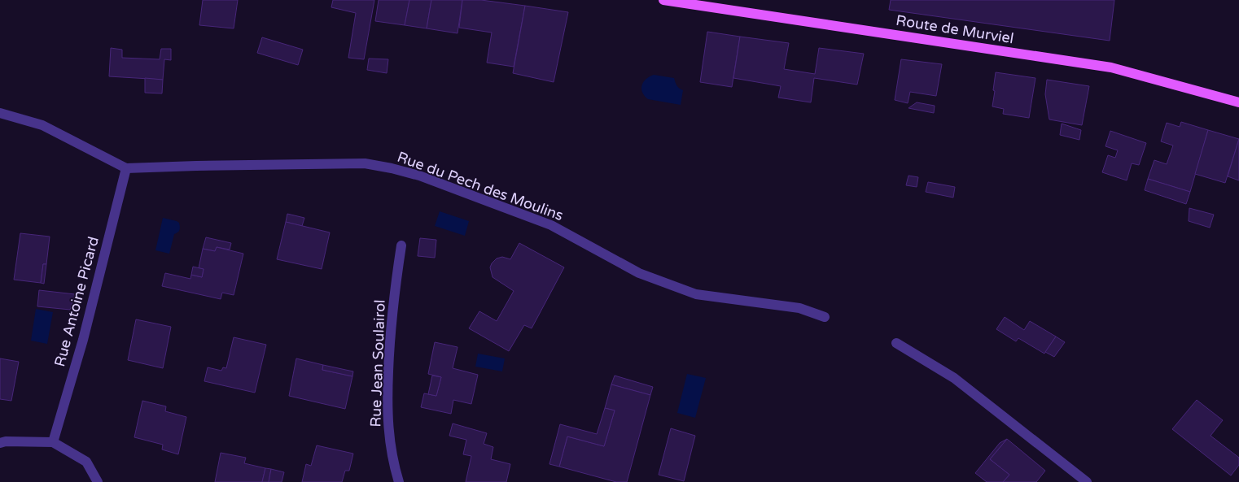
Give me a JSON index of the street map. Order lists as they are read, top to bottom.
{
  "streets": {
    "main road": ["Route de Murviel"],
    "street": ["Rue du Pech des Moulins", "Rue Antoine Picard", "Rue Jean Soulairol"]
  },
  "crossings": [
    ["Rue du Pech des Moulins", "Rue Antoine Picard"]
  ]
}
